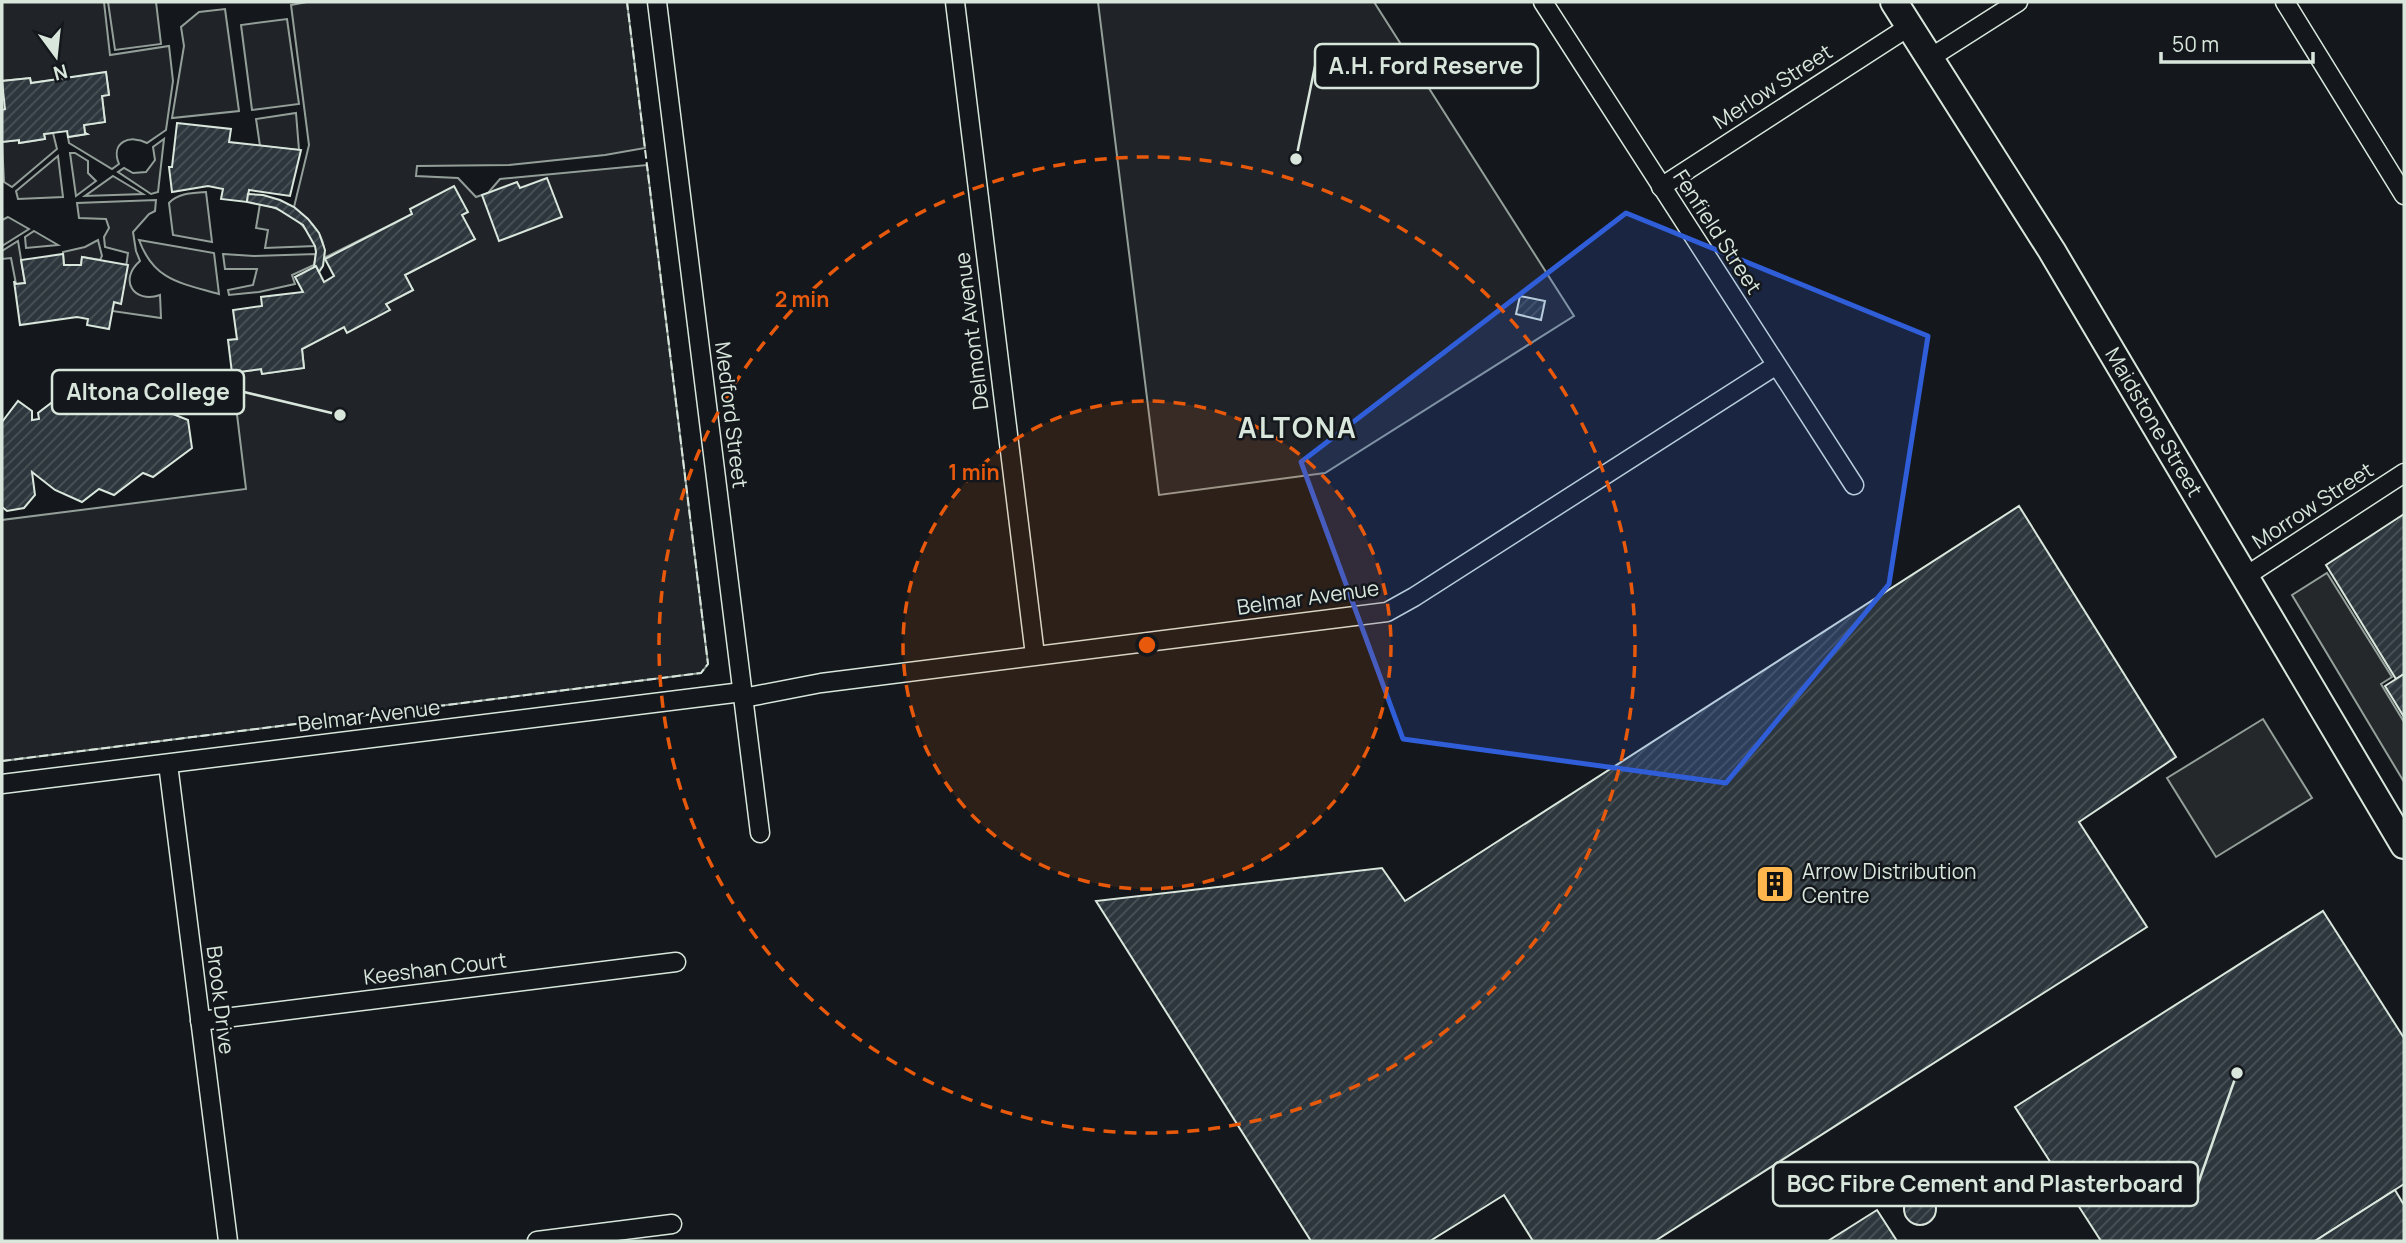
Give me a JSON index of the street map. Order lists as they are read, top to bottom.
{
  "streets": {
    "main road": ["Maidstone Street"],
    "street": [
      "Merlow Street",
      "Fenfield Street",
      "Delmont Avenue",
      "Medford Street",
      "Morrow Street",
      "Belmar Avenue",
      "Keeshan Court",
      "Brook Drive"
    ]
  },
  "crossings": [
    ["Merlow Street", "Fenfield Street"],
    ["Merlow Street", "Maidstone Street"],
    ["Fenfield Street", "Belmar Avenue"],
    ["Delmont Avenue", "Belmar Avenue"],
    ["Medford Street", "Belmar Avenue"],
    ["Maidstone Street", "Morrow Street"],
    ["Belmar Avenue", "Brook Drive"],
    ["Keeshan Court", "Brook Drive"]
  ],
  "districts": ["ALTONA"],
  "places": {
    "other": ["A.H. Ford Reserve", "Altona College", "BGC Fibre Cement and Plasterboard"],
    "building": ["Arrow Distribution Centre"]
  },
  "scale_bar": "50 m",
  "north": "bottom",
  "rings": ["2 min", "1 min"]
}
